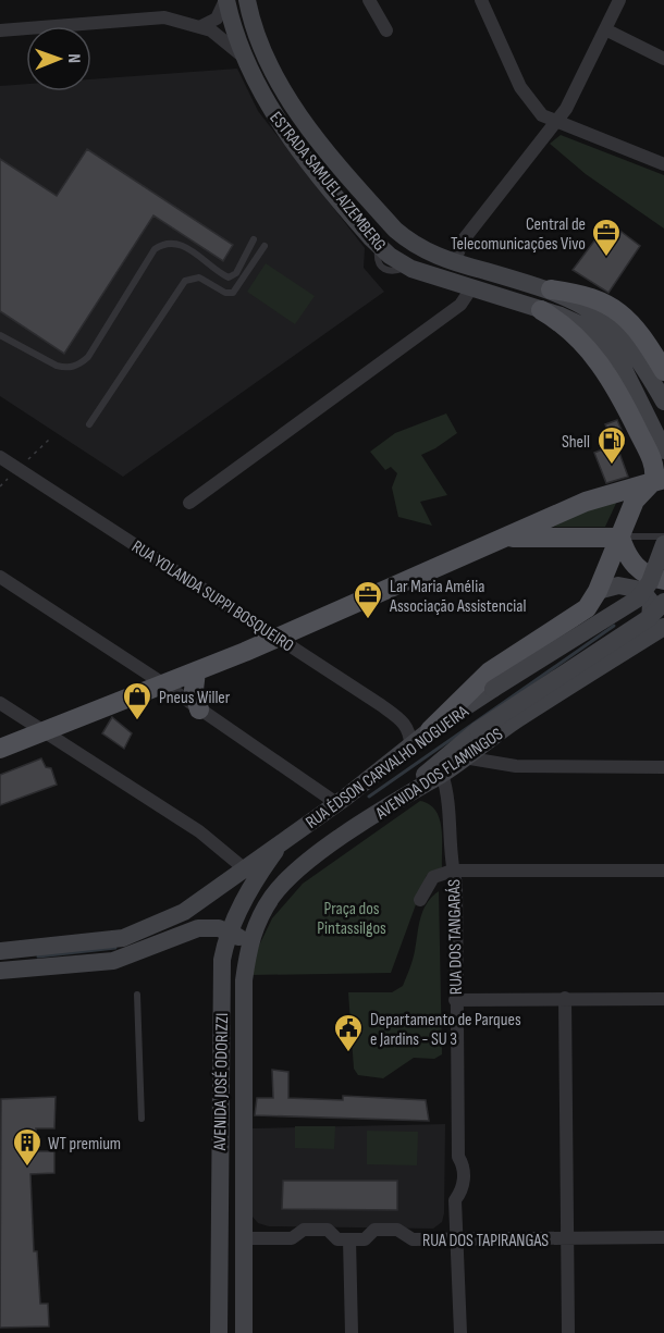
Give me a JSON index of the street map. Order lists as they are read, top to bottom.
{
  "streets": {
    "main road": [
      "ESTRADA SAMUEL AIZEMBERG",
      "RUA ÉDSON CARVALHO NOGUEIRA",
      "AVENIDA DOS FLAMINGOS",
      "AVENIDA JOSÉ ODORIZZI"
    ],
    "street": ["RUA YOLANDA SUPPI BOSQUEIRO", "RUA DOS TANGARÁS", "RUA DOS TAPIRANGAS"]
  },
  "crossings": [
    ["RUA YOLANDA SUPPI BOSQUEIRO", "RUA ÉDSON CARVALHO NOGUEIRA"],
    ["RUA ÉDSON CARVALHO NOGUEIRA", "AVENIDA JOSÉ ODORIZZI"],
    ["AVENIDA DOS FLAMINGOS", "RUA DOS TANGARÁS"],
    ["AVENIDA DOS FLAMINGOS", "AVENIDA JOSÉ ODORIZZI"],
    ["RUA DOS TANGARÁS", "RUA DOS TAPIRANGAS"]
  ],
  "parks": ["Praça dos Pintassilgos"],
  "places": {
    "office": ["Central de Telecomunicações Vivo", "Lar Maria Amélia Associação Assistencial"],
    "fuel station": ["Shell"],
    "shop": ["Pneus Willer"],
    "public building": ["Departamento de Parques e Jardins - SU 3"],
    "building": ["WT premium"]
  },
  "north": "right"
}
